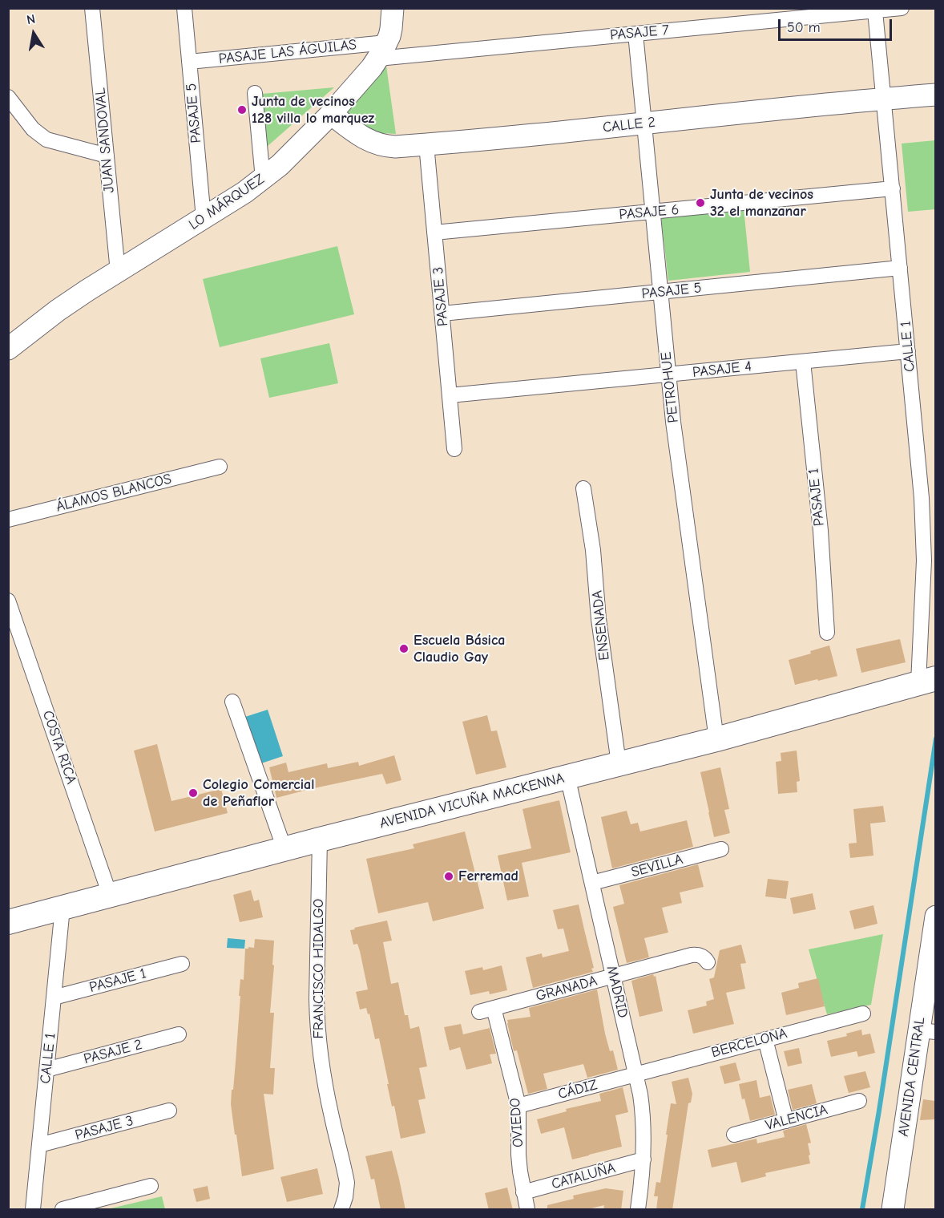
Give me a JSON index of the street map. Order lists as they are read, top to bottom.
{
  "streets": {
    "main road": ["AVENIDA VICUÑA MACKENNA"],
    "street": [
      "PASAJE 7",
      "PASAJE LAS ÁGUILAS",
      "PASAJE 5",
      "CALLE 2",
      "JUAN SANDOVAL",
      "LO MÁRQUEZ",
      "PASAJE 6",
      "PASAJE 3",
      "CALLE 1",
      "PASAJE 4",
      "PETROHUE",
      "ÁLAMOS BLANCOS",
      "PASAJE 1",
      "ENSENADA",
      "COSTA RICA",
      "SEVILLA",
      "FRANCISCO HIDALGO",
      "GRANADA",
      "MADRID",
      "BERCELONA",
      "PASAJE 2",
      "AVENIDA CENTRAL",
      "CÁDIZ",
      "VALENCIA",
      "OVIEDO",
      "CATALUÑA"
    ]
  },
  "crossings": [
    ["PASAJE 7", "PASAJE LAS ÁGUILAS"],
    ["PASAJE 7", "LO MÁRQUEZ"],
    ["PASAJE 7", "CALLE 1"],
    ["PASAJE 7", "PETROHUE"],
    ["PASAJE LAS ÁGUILAS", "PASAJE 5"],
    ["PASAJE LAS ÁGUILAS", "LO MÁRQUEZ"],
    ["PASAJE 5", "LO MÁRQUEZ"],
    ["PASAJE 5", "PASAJE 3"],
    ["PASAJE 5", "CALLE 1"],
    ["PASAJE 5", "PETROHUE"],
    ["CALLE 2", "LO MÁRQUEZ"],
    ["CALLE 2", "PASAJE 3"],
    ["CALLE 2", "CALLE 1"],
    ["CALLE 2", "PETROHUE"],
    ["JUAN SANDOVAL", "LO MÁRQUEZ"],
    ["PASAJE 6", "PASAJE 3"],
    ["PASAJE 6", "CALLE 1"],
    ["PASAJE 6", "PETROHUE"],
    ["PASAJE 3", "CALLE 1"],
    ["PASAJE 3", "PASAJE 4"],
    ["CALLE 1", "PASAJE 4"],
    ["CALLE 1", "PASAJE 1"],
    ["CALLE 1", "AVENIDA VICUÑA MACKENNA"],
    ["CALLE 1", "PASAJE 2"],
    ["PASAJE 4", "PETROHUE"],
    ["PASAJE 4", "PASAJE 1"],
    ["PETROHUE", "AVENIDA VICUÑA MACKENNA"],
    ["ENSENADA", "AVENIDA VICUÑA MACKENNA"],
    ["COSTA RICA", "AVENIDA VICUÑA MACKENNA"],
    ["AVENIDA VICUÑA MACKENNA", "FRANCISCO HIDALGO"],
    ["AVENIDA VICUÑA MACKENNA", "MADRID"],
    ["SEVILLA", "MADRID"],
    ["GRANADA", "MADRID"],
    ["GRANADA", "OVIEDO"],
    ["MADRID", "BERCELONA"],
    ["MADRID", "CÁDIZ"],
    ["MADRID", "CATALUÑA"],
    ["BERCELONA", "CÁDIZ"],
    ["CÁDIZ", "OVIEDO"],
    ["OVIEDO", "CATALUÑA"]
  ],
  "places": [
    "Junta de vecinos 128 villa lo marquez",
    "Junta de vecinos 32 el manzanar",
    "Escuela Básica Claudio Gay",
    "Colegio Comercial de Peñaflor",
    "Ferremad"
  ],
  "scale_bar": "50 m",
  "north": "top"
}
